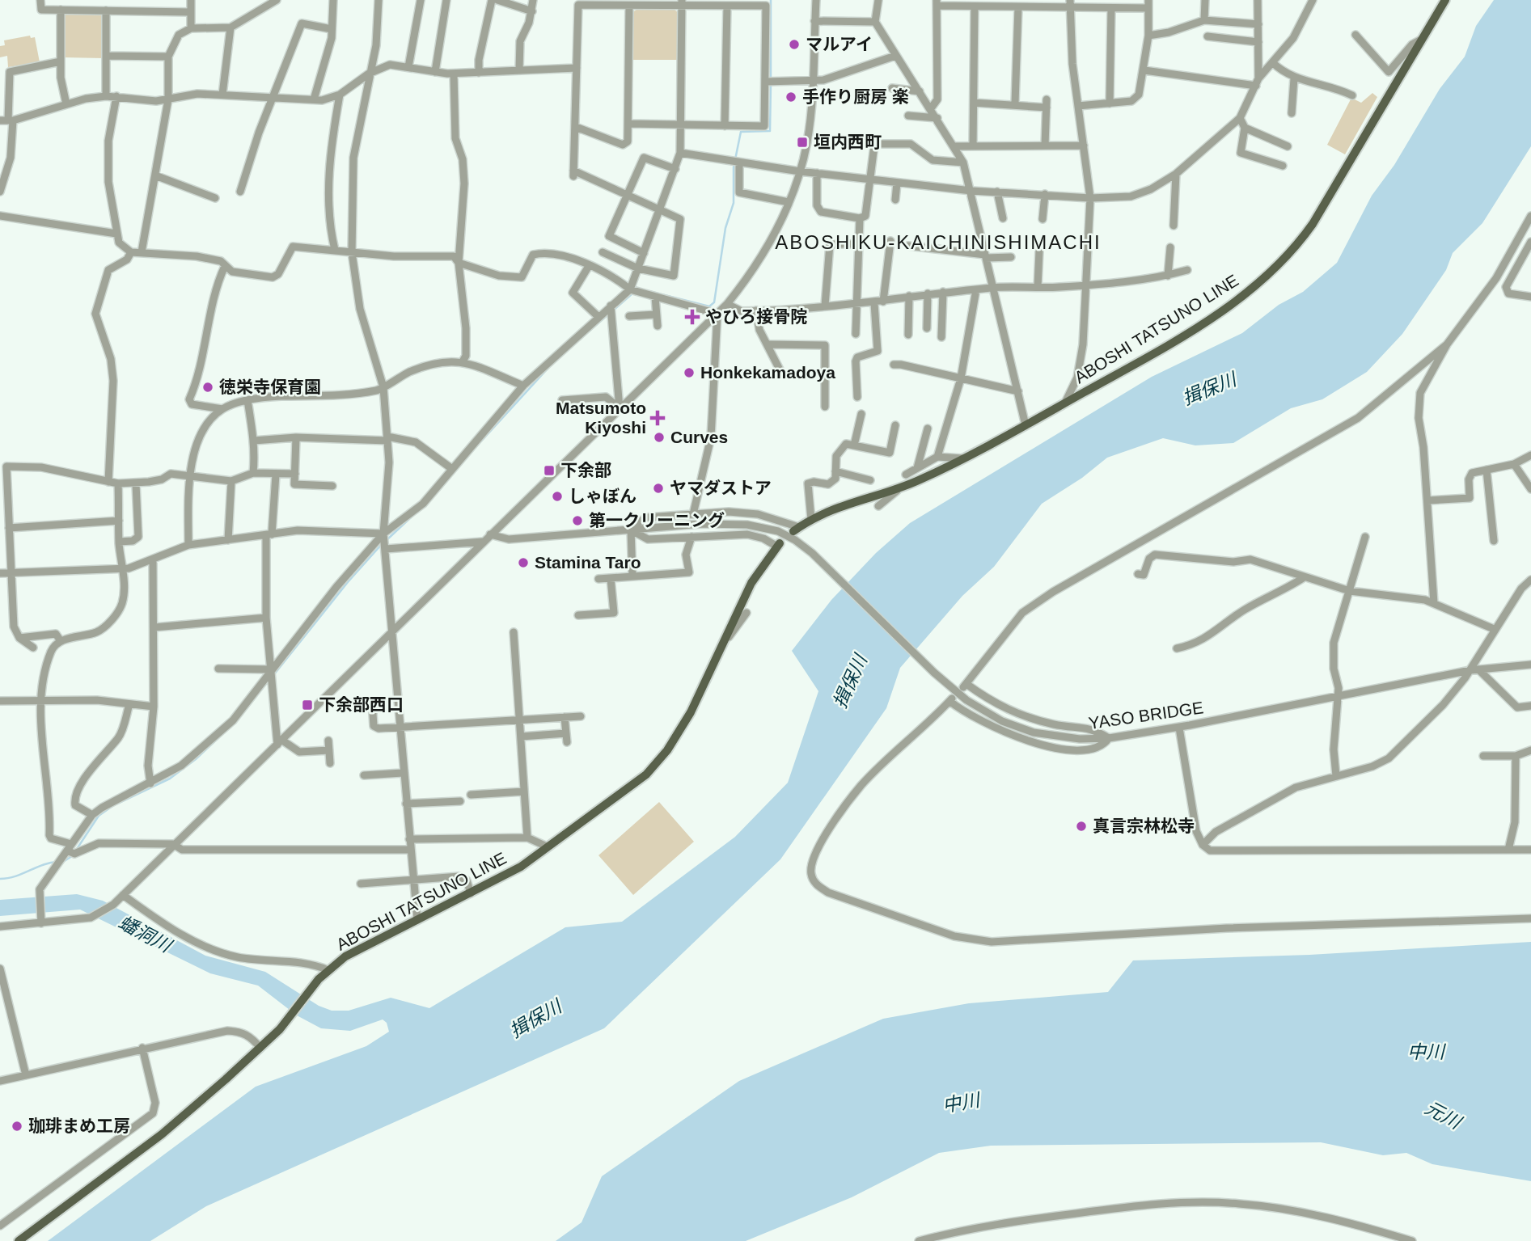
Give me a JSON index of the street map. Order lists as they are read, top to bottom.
{
  "streets": {
    "main road": ["ABOSHI TATSUNO LINE"],
    "street": ["YASO BRIDGE"]
  },
  "districts": ["ABOSHIKU-KAICHINISHIMACHI"],
  "water": [
    "揖保川",
    "蟠洞川",
    "中川",
    "元川"
  ],
  "places": {
    "other": [
      "マルアイ",
      "手作り厨房 楽",
      "Honkekamadoya",
      "徳栄寺保育園",
      "Curves",
      "ヤマダストア",
      "しゃぼん",
      "第一クリーニング",
      "Stamina Taro",
      "真言宗林松寺",
      "珈琲まめ工房"
    ],
    "transit": ["垣内西町", "下余部", "下余部西口"],
    "health": ["やひろ接骨院", "Matsumoto Kiyoshi"]
  }
}
